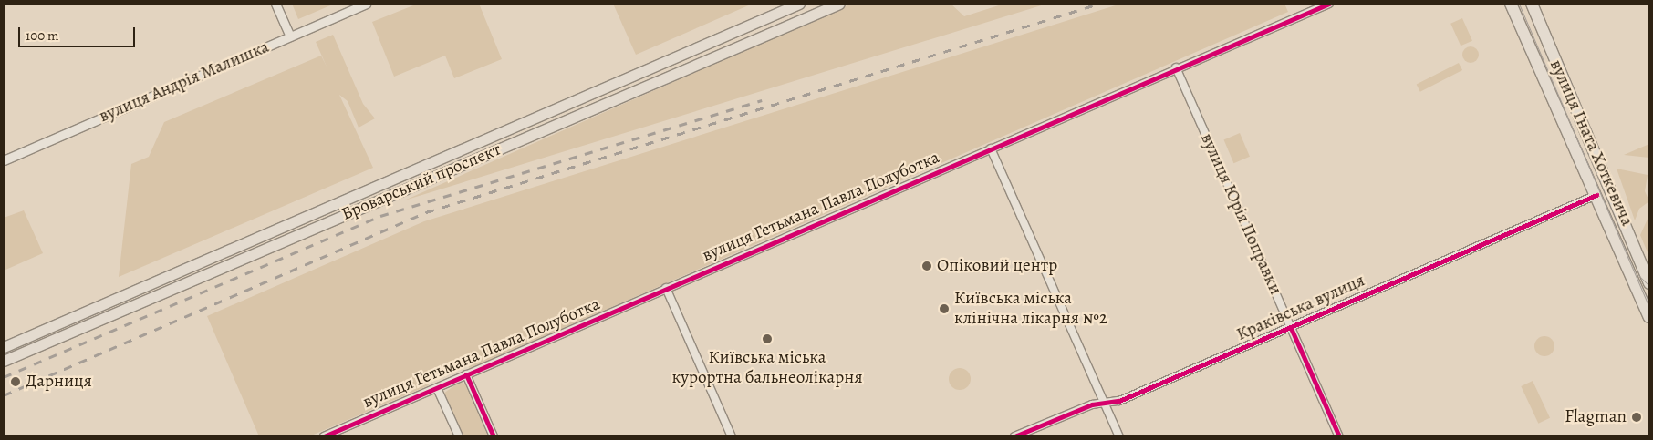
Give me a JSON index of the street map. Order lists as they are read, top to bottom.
{
  "streets": {
    "highway": ["вулиця Гната Хоткевича"],
    "main road": ["Броварський проспект"],
    "street": [
      "вулиця Андрія Малишка",
      "вулиця Гетьмана Павла Полуботка",
      "вулиця Юрія Поправки",
      "Краківська вулиця"
    ]
  },
  "crossings": [
    ["вулиця Гната Хоткевича", "Краківська вулиця"],
    ["вулиця Гетьмана Павла Полуботка", "вулиця Юрія Поправки"],
    ["вулиця Юрія Поправки", "Краківська вулиця"]
  ],
  "places": [
    "Опіковий центр",
    "Київська міська клінічна лікарня №2",
    "Київська міська курортна бальнеолікарня",
    "Дарниця",
    "Flagman"
  ],
  "scale_bar": "100 m"
}
